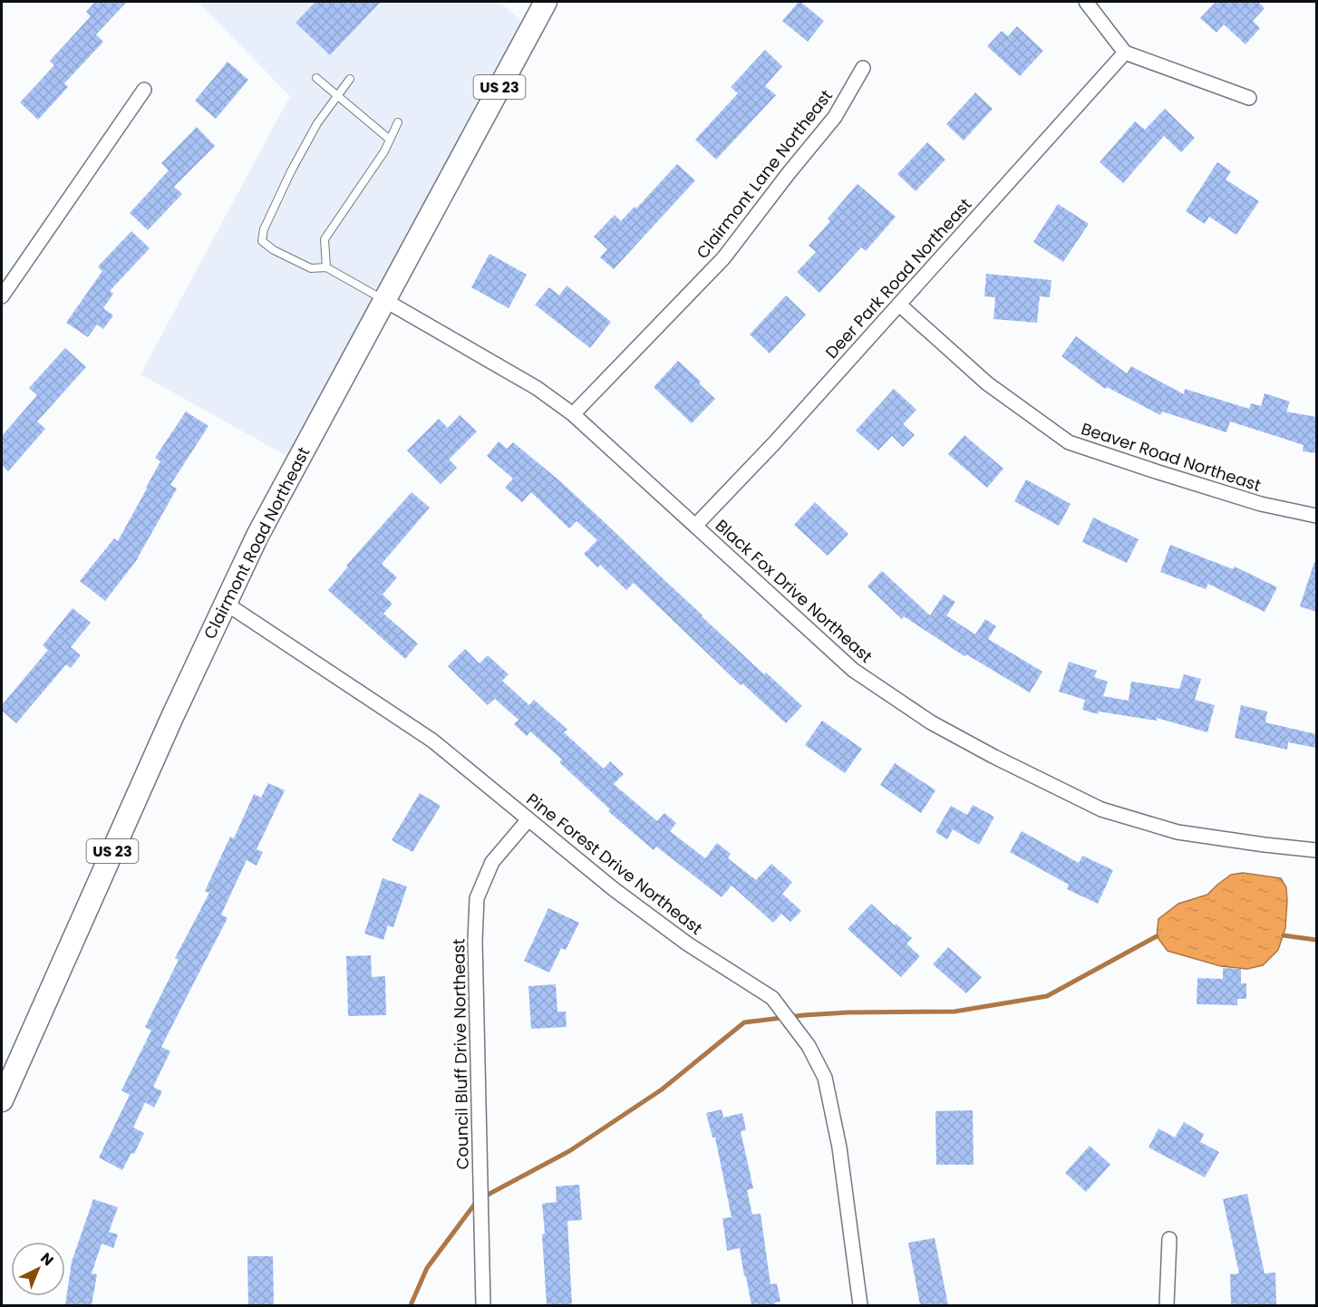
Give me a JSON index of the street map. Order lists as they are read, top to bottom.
{
  "streets": {
    "main road": ["US 23", "Clairmont Road Northeast"],
    "street": [
      "Clairmont Lane Northeast",
      "Deer Park Road Northeast",
      "Beaver Road Northeast",
      "Black Fox Drive Northeast",
      "Pine Forest Drive Northeast",
      "Council Bluff Drive Northeast"
    ]
  },
  "crossings": [
    ["Clairmont Lane Northeast", "Black Fox Drive Northeast"],
    ["Deer Park Road Northeast", "Beaver Road Northeast"],
    ["Deer Park Road Northeast", "Black Fox Drive Northeast"],
    ["Clairmont Road Northeast", "Black Fox Drive Northeast"],
    ["Clairmont Road Northeast", "Pine Forest Drive Northeast"],
    ["Pine Forest Drive Northeast", "Council Bluff Drive Northeast"]
  ],
  "north": "top right"
}
